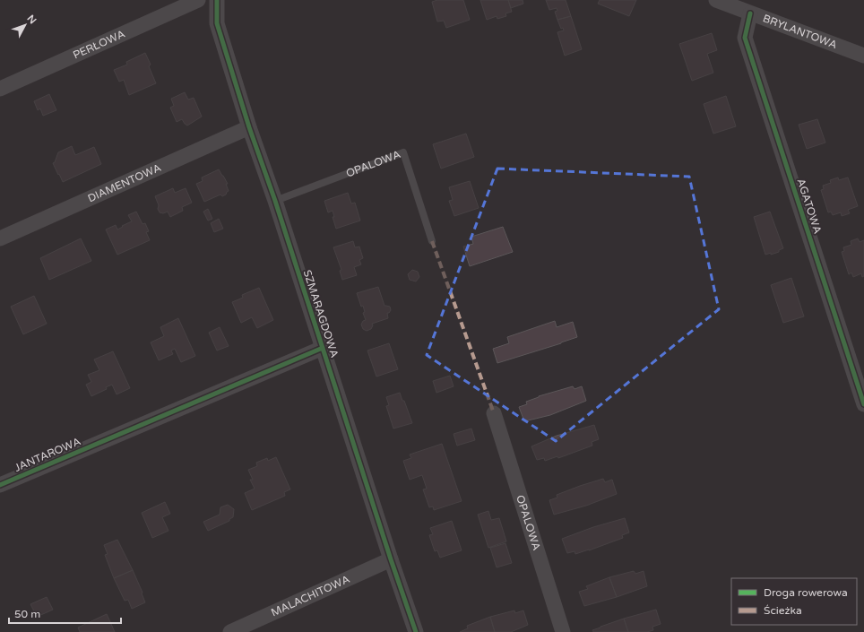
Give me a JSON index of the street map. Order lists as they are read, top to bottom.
{
  "streets": {
    "street": [
      "BRYLANTOWA",
      "PERŁOWA",
      "OPALOWA",
      "DIAMENTOWA",
      "AGATOWA",
      "SZMARAGDOWA",
      "JANTAROWA",
      "MALACHITOWA"
    ]
  },
  "crossings": [
    ["BRYLANTOWA", "AGATOWA"],
    ["OPALOWA", "SZMARAGDOWA"],
    ["DIAMENTOWA", "SZMARAGDOWA"],
    ["SZMARAGDOWA", "JANTAROWA"],
    ["SZMARAGDOWA", "MALACHITOWA"]
  ],
  "legend": ["Droga rowerowa", "Ścieżka"],
  "scale_bar": "50 m",
  "north": "top right"
}
